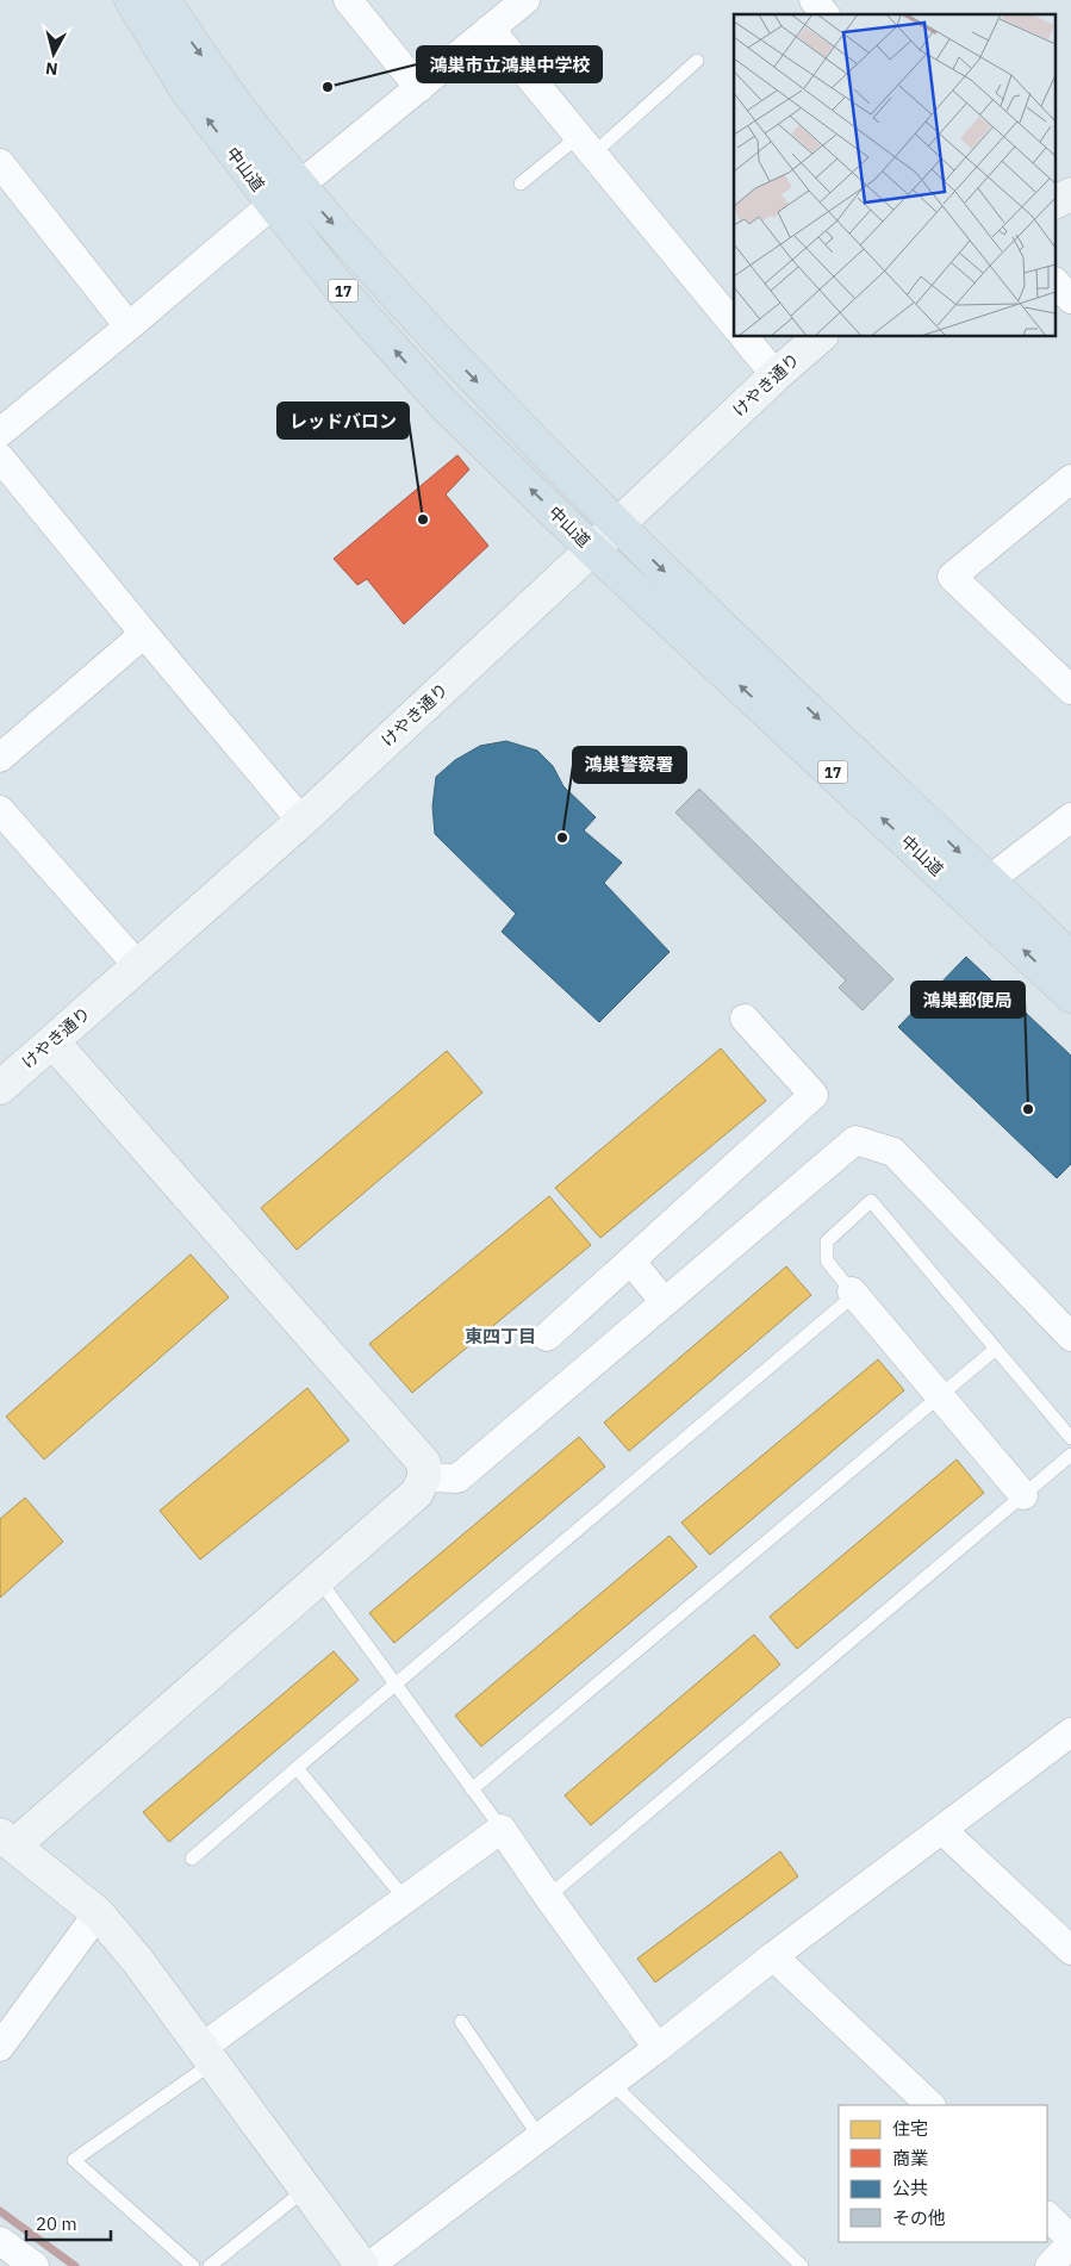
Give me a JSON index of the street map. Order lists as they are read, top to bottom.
{
  "streets": {
    "highway": ["中山道", "17"],
    "street": ["けやき通り"]
  },
  "crossings": [
    ["中山道", "けやき通り"]
  ],
  "districts": ["東四丁目"],
  "places": [
    "鴻巣市立鴻巣中学校",
    "レッドバロン",
    "鴻巣警察署",
    "鴻巣郵便局"
  ],
  "legend": [
    "住宅",
    "商業",
    "公共",
    "その他"
  ],
  "scale_bar": "20 m",
  "north": "bottom"
}
